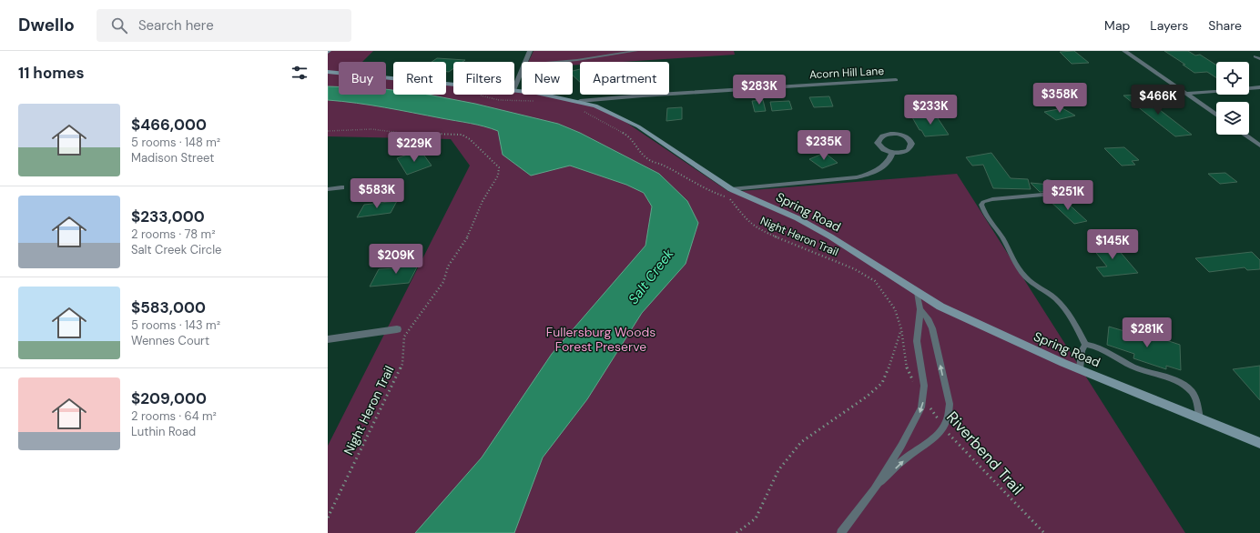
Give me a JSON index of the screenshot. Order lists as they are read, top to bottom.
{
  "streets": {
    "street": ["Acorn Hill Lane", "Spring Road"],
    "path": ["Night Heron Trail", "Riverbend Trail"]
  },
  "crossings": [
    ["Acorn Hill Lane", "Spring Road"],
    ["Acorn Hill Lane", "Night Heron Trail"],
    ["Spring Road", "Night Heron Trail"],
    ["Night Heron Trail", "Riverbend Trail"]
  ],
  "water": ["Salt Creek"],
  "parks": ["Fullersburg Woods Forest Preserve"],
  "page": {
    "header": "Dwello",
    "search": "Search here",
    "nav": ["Map", "Layers", "Share"],
    "heading": "11 homes",
    "chip": [
      "Buy",
      "Rent",
      "Filters",
      "New",
      "Apartment"
    ],
    "price": [
      "$283K",
      "$358K",
      "$466K",
      "$233K",
      "$235K",
      "$229K",
      "$583K",
      "$251K",
      "$145K",
      "$209K",
      "$281K"
    ],
    "list": [
      {
        "name": "$466,000",
        "note": "5 rooms · 148 m² · Madison Street"
      },
      {
        "name": "$233,000",
        "note": "2 rooms · 78 m² · Salt Creek Circle"
      },
      {
        "name": "$583,000",
        "note": "5 rooms · 143 m² · Wennes Court"
      },
      {
        "name": "$209,000",
        "note": "2 rooms · 64 m² · Luthin Road"
      }
    ]
  }
}
